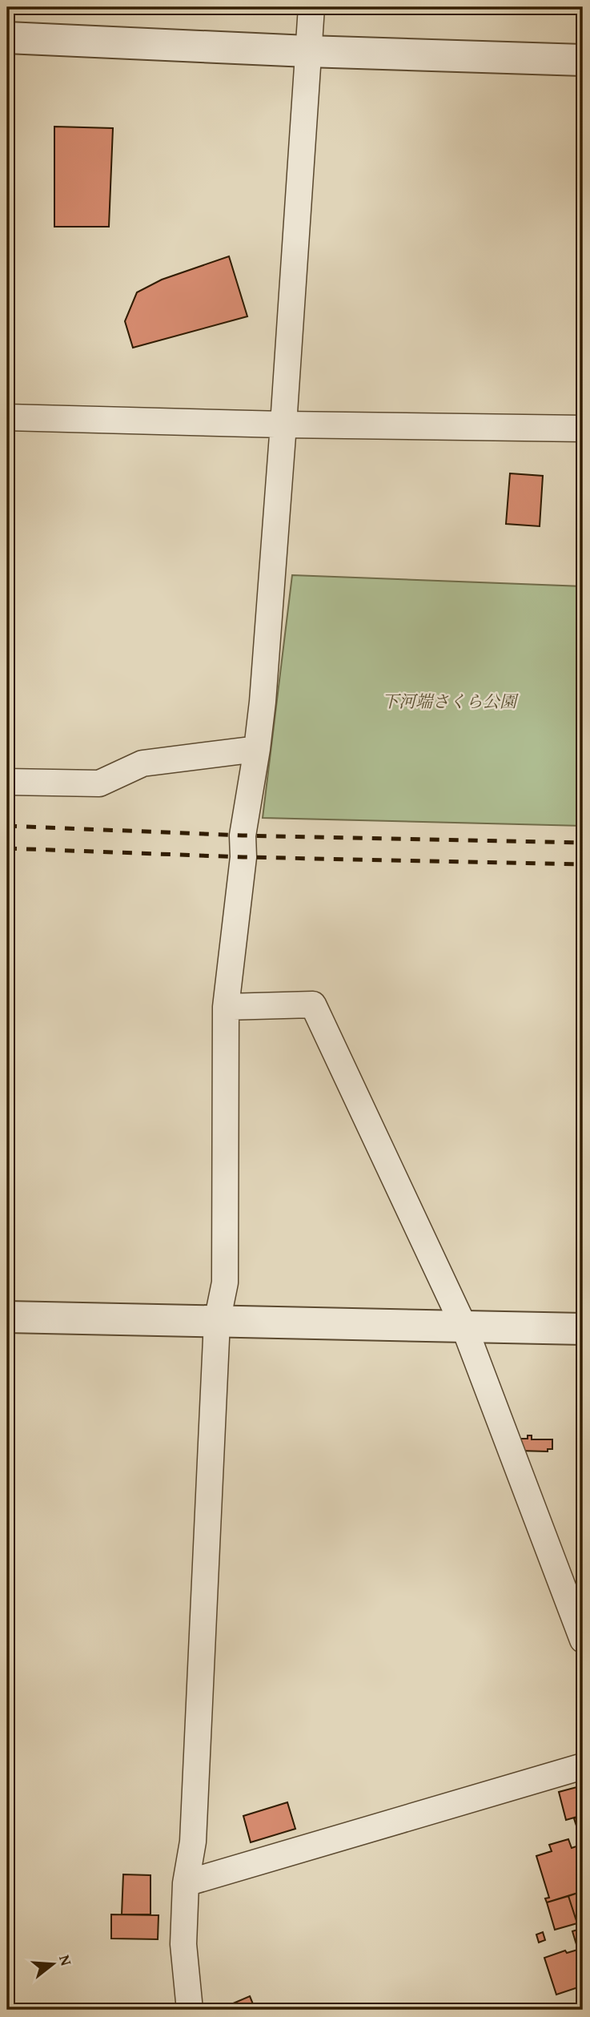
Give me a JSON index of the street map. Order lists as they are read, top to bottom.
{
  "parks": ["下河端さくら公園"],
  "north": "right"
}
